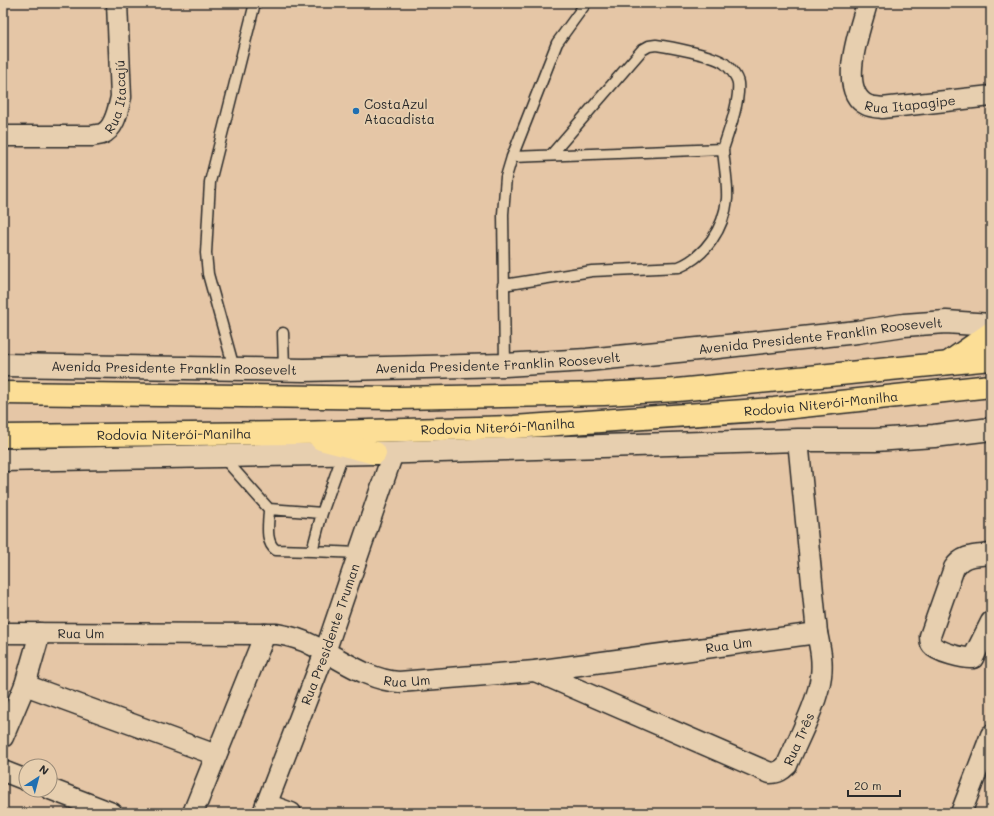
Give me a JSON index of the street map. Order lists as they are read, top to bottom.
{
  "streets": {
    "highway": ["Rodovia Niterói-Manilha"],
    "street": [
      "Rua Itacajú",
      "Rua Itapagipe",
      "Avenida Presidente Franklin Roosevelt",
      "Rua Um",
      "Rua Presidente Truman",
      "Rua Três"
    ]
  },
  "crossings": [
    ["Rua Um", "Rua Presidente Truman"],
    ["Rua Um", "Rua Três"]
  ],
  "places": ["CostaAzul Atacadista"],
  "scale_bar": "20 m",
  "north": "top right"
}
